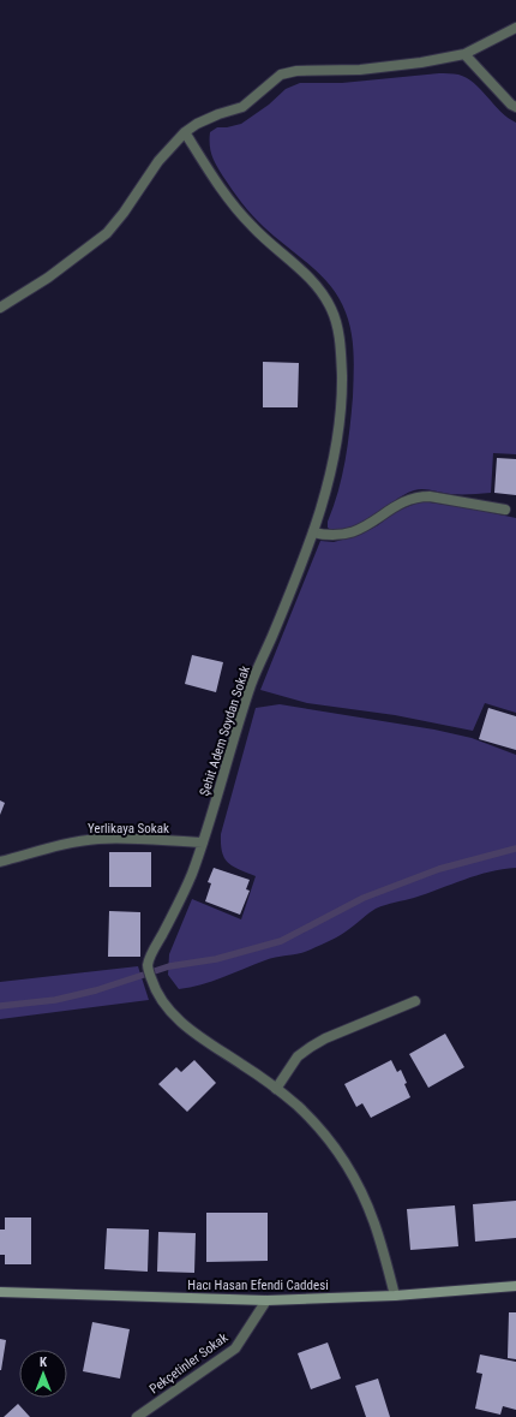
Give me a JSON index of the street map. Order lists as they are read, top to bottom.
{
  "streets": {
    "street": [
      "Şehit Adem Soydan Sokak",
      "Yerlikaya Sokak",
      "Hacı Hasan Efendi Caddesi",
      "Pekçetinler Sokak"
    ]
  },
  "crossings": [
    ["Şehit Adem Soydan Sokak", "Yerlikaya Sokak"],
    ["Şehit Adem Soydan Sokak", "Hacı Hasan Efendi Caddesi"],
    ["Hacı Hasan Efendi Caddesi", "Pekçetinler Sokak"]
  ],
  "north": "top"
}
